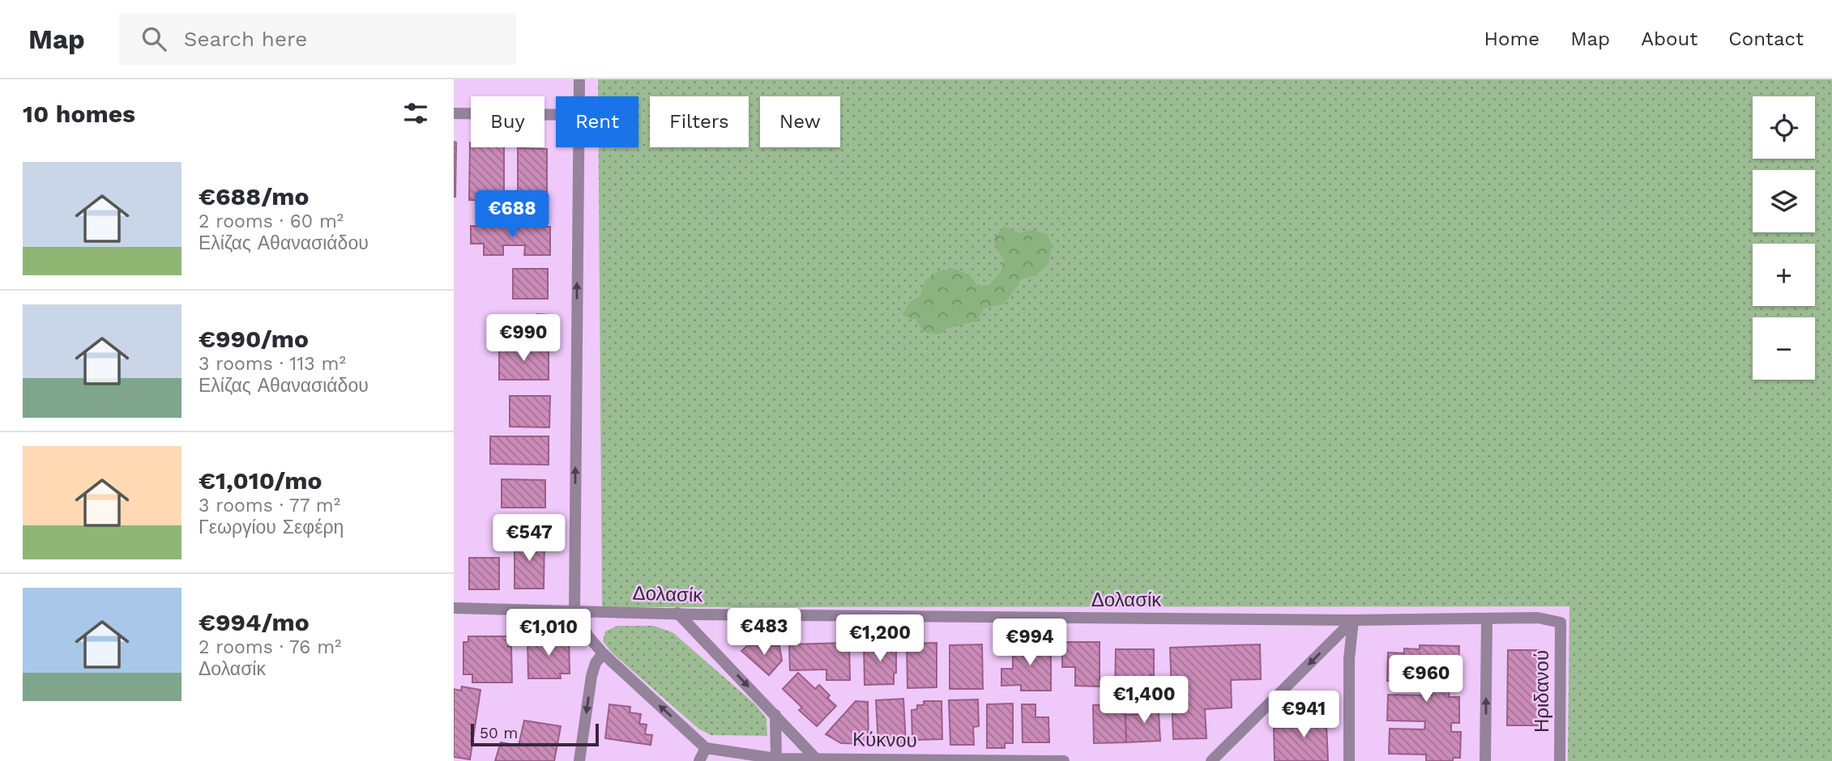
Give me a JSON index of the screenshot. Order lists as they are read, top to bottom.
{
  "streets": {
    "street": ["Δολασίκ", "Ηριδανού", "Κύκνου"]
  },
  "crossings": [
    ["Δολασίκ", "Ηριδανού"]
  ],
  "scale_bar": "50 m",
  "page": {
    "header": "Map",
    "search": "Search here",
    "nav": [
      "Home",
      "Map",
      "About",
      "Contact"
    ],
    "heading": "10 homes",
    "map_buttons": ["+", "−"],
    "chip": [
      "Buy",
      "Rent",
      "Filters",
      "New"
    ],
    "list": [
      {
        "name": "€688/mo",
        "note": "2 rooms · 60 m² · Ελίζας Αθανασιάδου"
      },
      {
        "name": "€990/mo",
        "note": "3 rooms · 113 m² · Ελίζας Αθανασιάδου"
      },
      {
        "name": "€1,010/mo",
        "note": "3 rooms · 77 m² · Γεωργίου Σεφέρη"
      },
      {
        "name": "€994/mo",
        "note": "2 rooms · 76 m² · Δολασίκ"
      }
    ],
    "price": [
      "€688",
      "€990",
      "€547",
      "€483",
      "€1,010",
      "€1,200",
      "€994",
      "€960",
      "€1,400",
      "€941"
    ],
    "scale": "50 m"
  }
}
